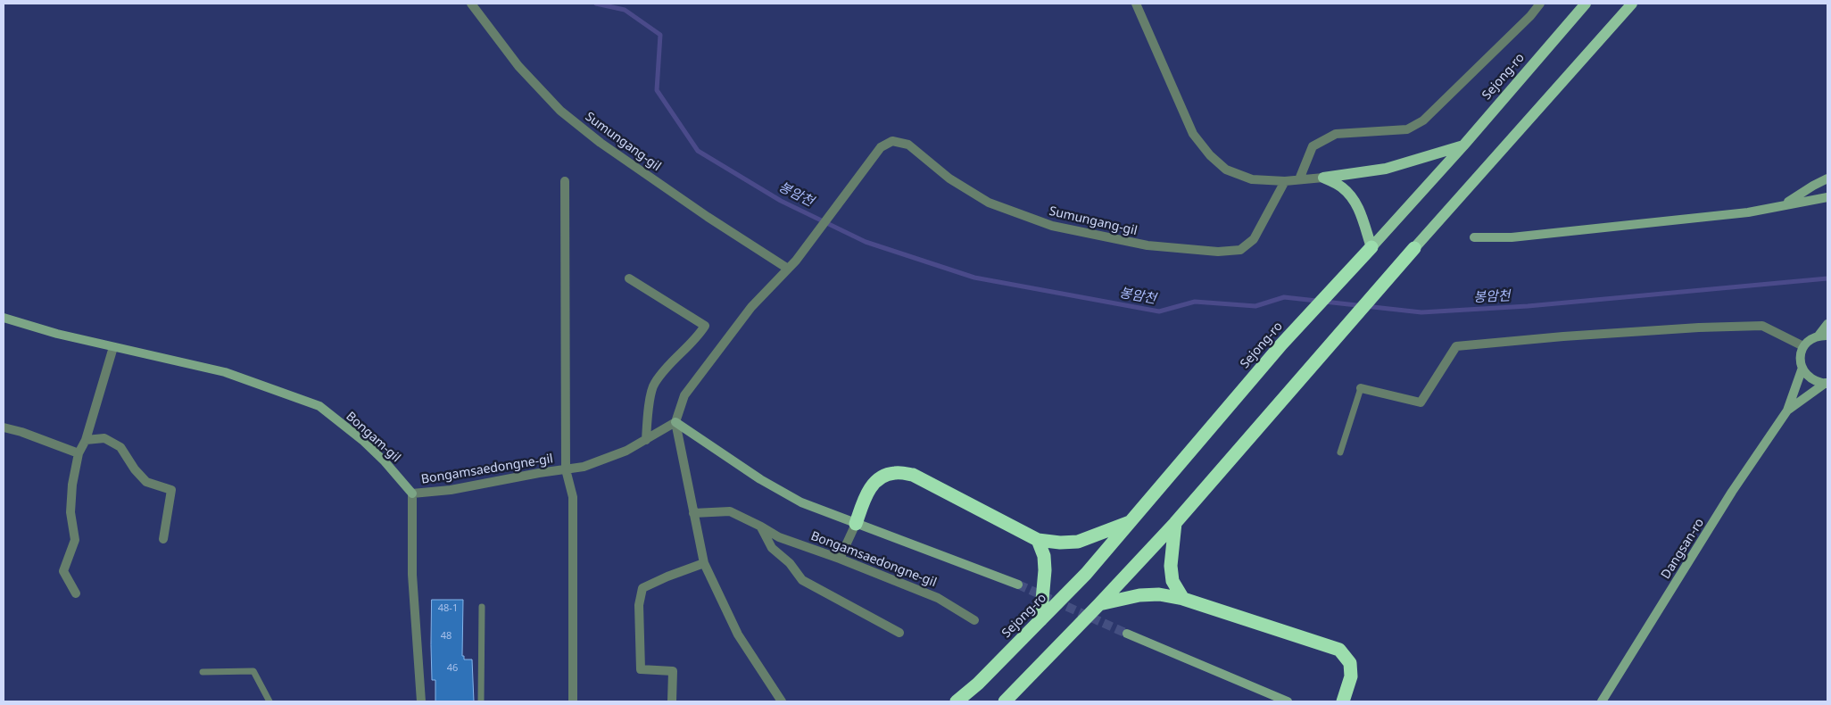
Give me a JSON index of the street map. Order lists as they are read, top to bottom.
{
  "streets": {
    "highway": ["Sejong-ro"],
    "street": [
      "Sumungang-gil",
      "Bongam-gil",
      "Bongamsaedongne-gil",
      "Dangsan-ro"
    ]
  },
  "crossings": [
    ["Bongam-gil", "Bongamsaedongne-gil"]
  ],
  "water": ["봉암천"],
  "house_numbers": ["48-1", "48", "46"]
}
